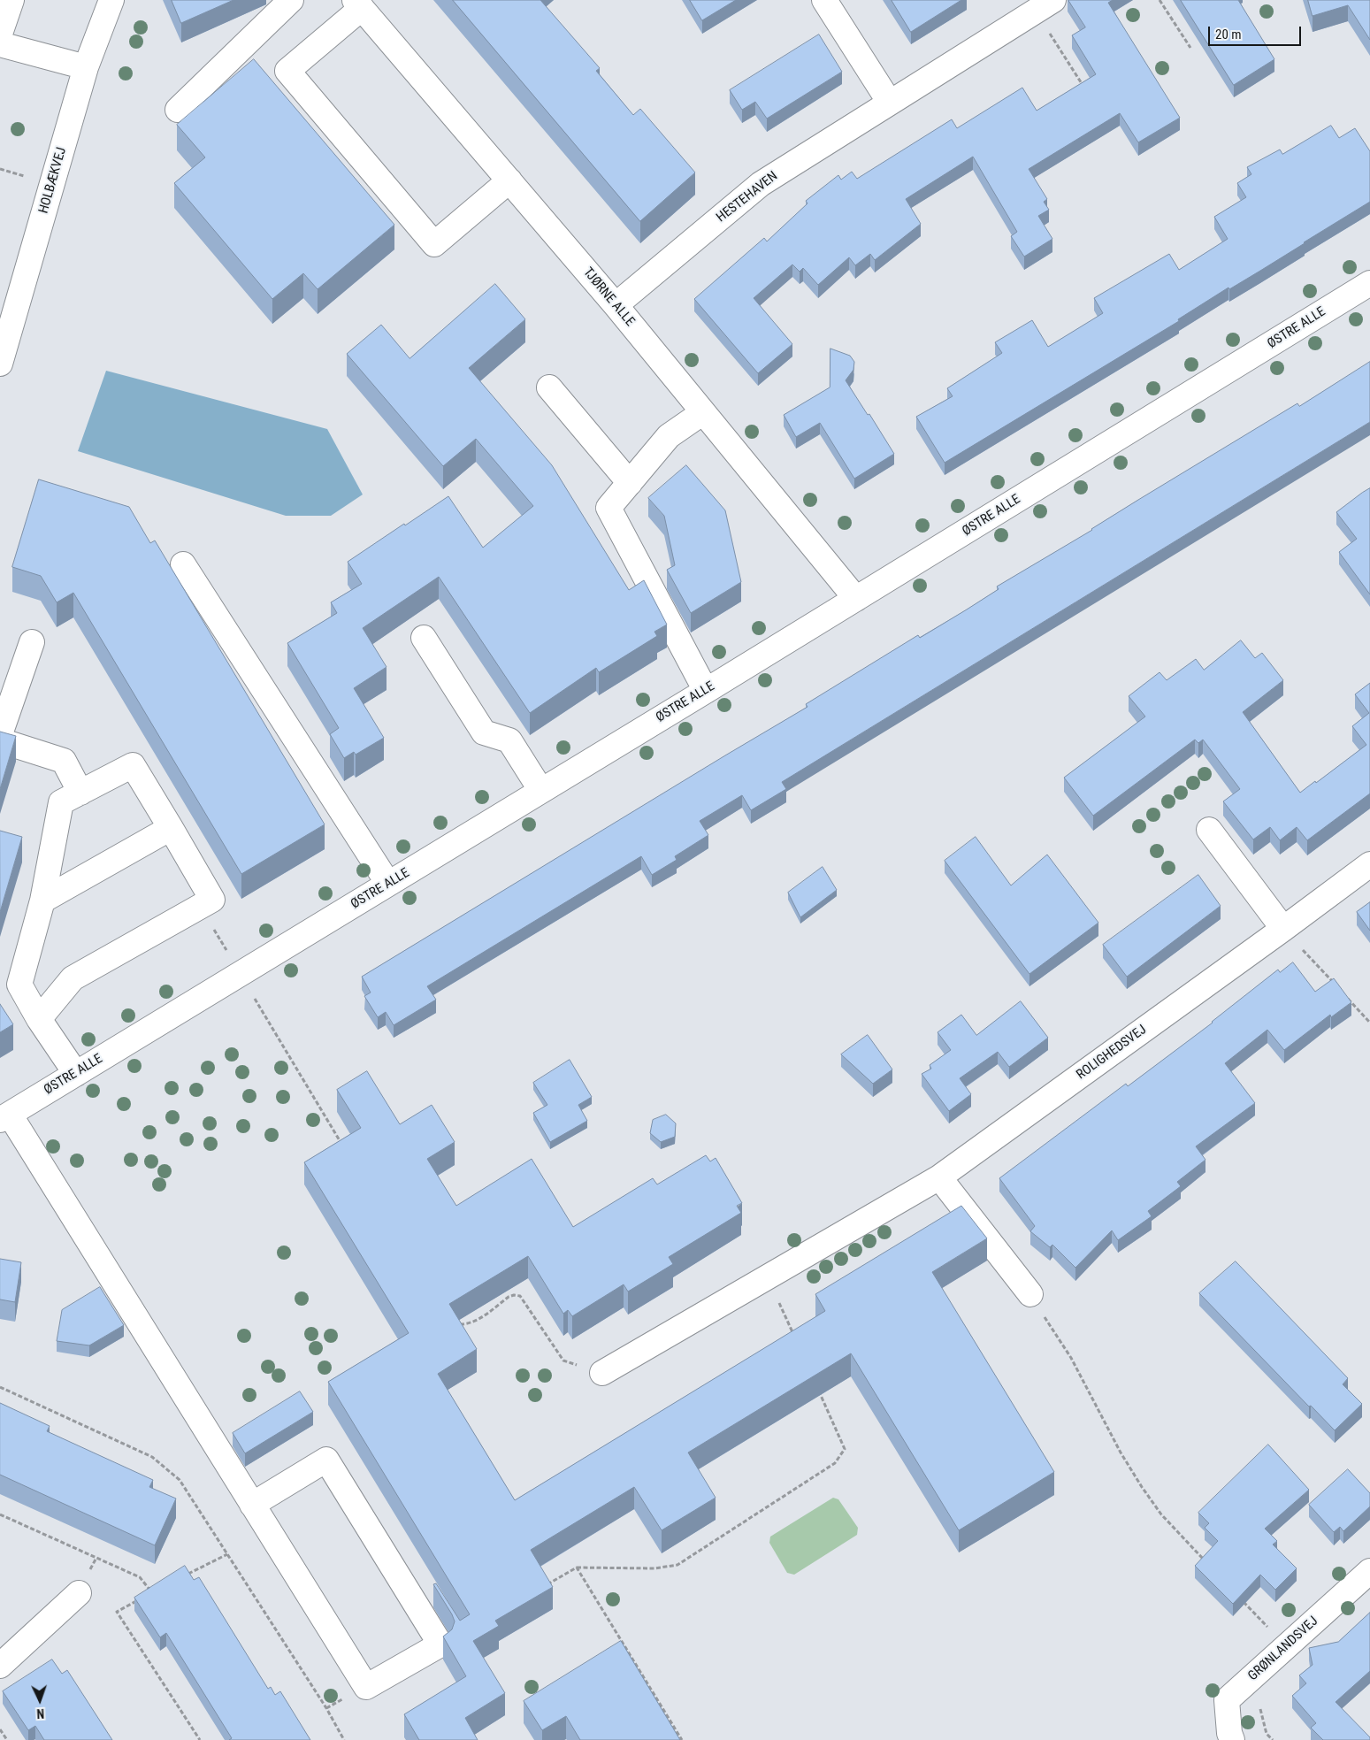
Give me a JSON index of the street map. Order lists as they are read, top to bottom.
{
  "streets": {
    "street": [
      "HOLBÆKVEJ",
      "HESTEHAVEN",
      "TJØRNE ALLE",
      "ØSTRE ALLE",
      "ROLIGHEDSVEJ",
      "GRØNLANDSVEJ"
    ]
  },
  "crossings": [
    ["HESTEHAVEN", "TJØRNE ALLE"],
    ["TJØRNE ALLE", "ØSTRE ALLE"]
  ],
  "scale_bar": "20 m",
  "north": "bottom"
}
